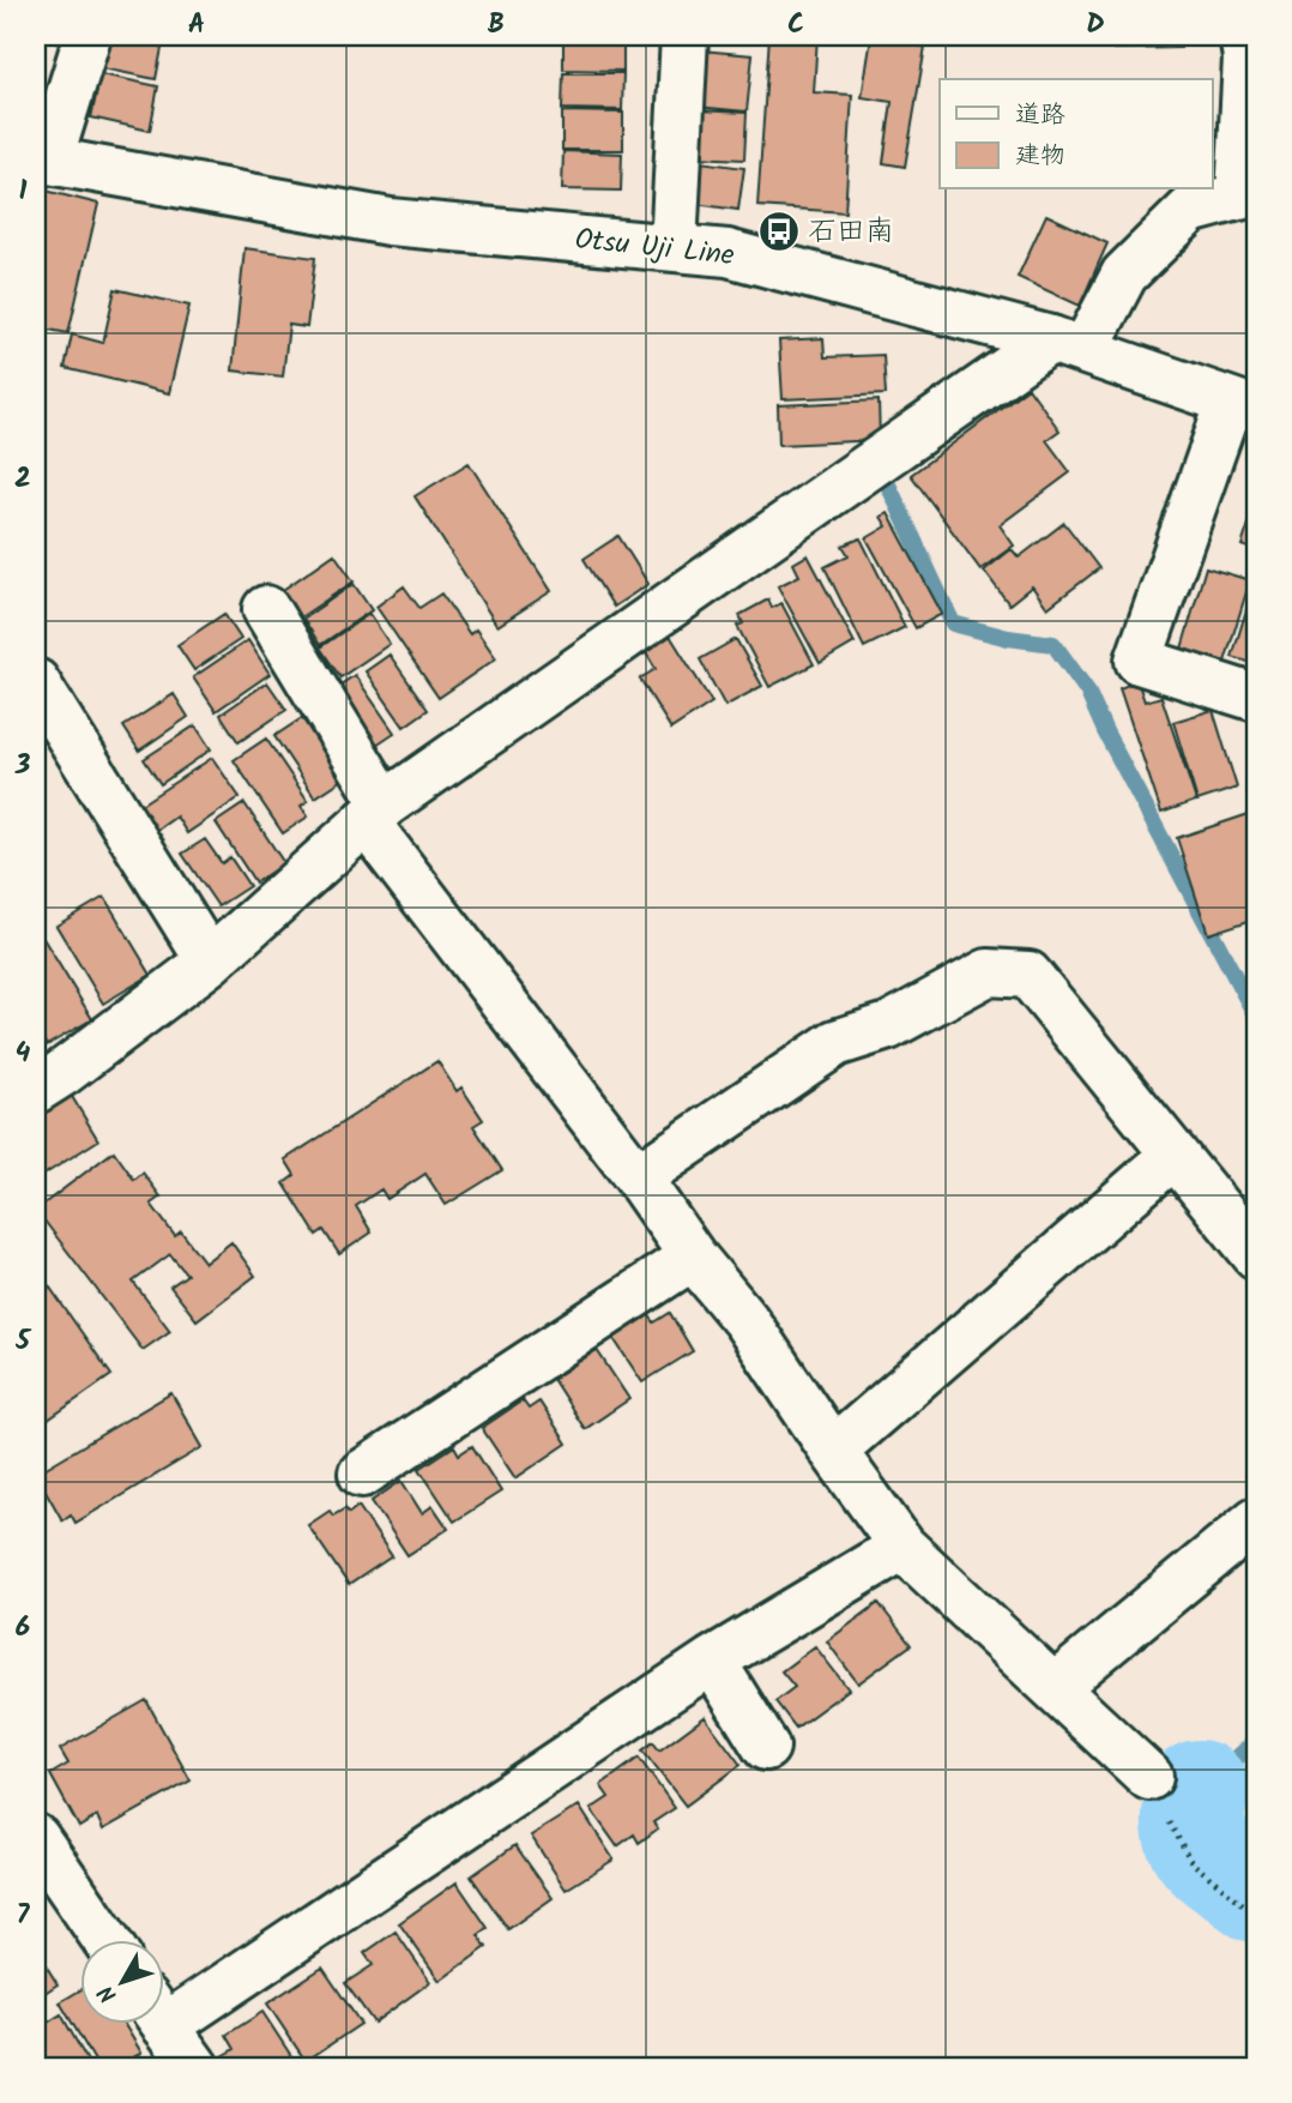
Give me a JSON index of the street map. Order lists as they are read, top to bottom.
{
  "streets": {
    "street": ["Otsu Uji Line"]
  },
  "places": {
    "bus stop": ["石田南"]
  },
  "legend": ["道路", "建物"],
  "north": "bottom left",
  "grid": {
    "columns": [
      "A",
      "B",
      "C",
      "D"
    ],
    "rows": [
      "1",
      "2",
      "3",
      "4",
      "5",
      "6",
      "7"
    ]
  }
}
